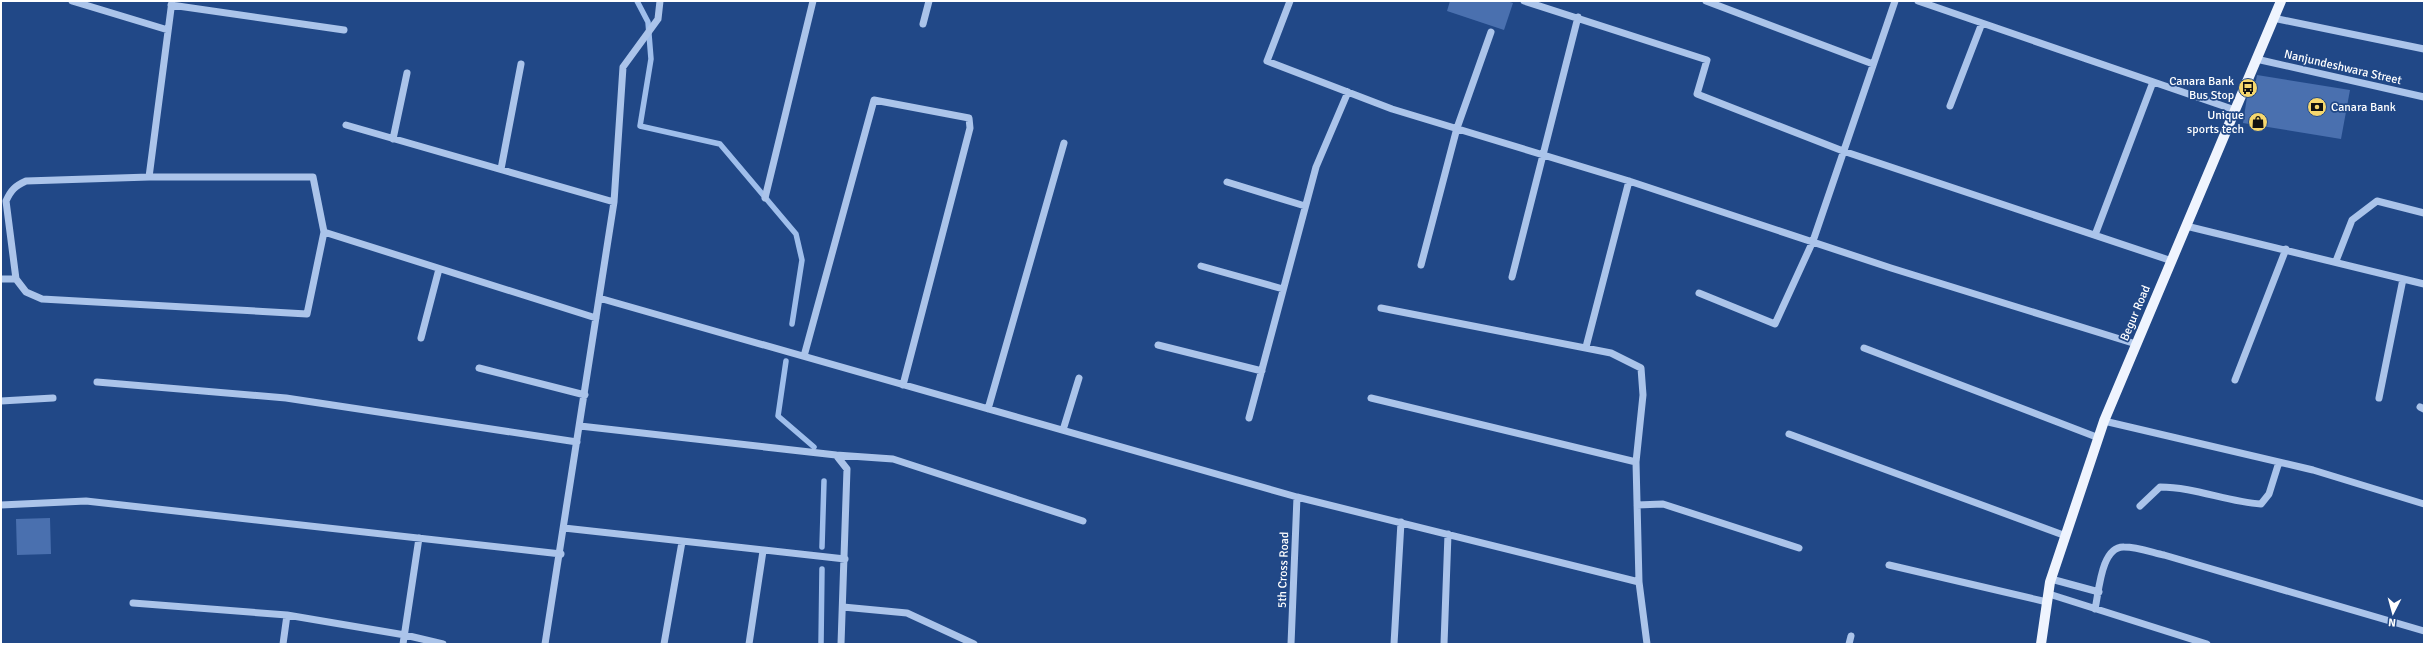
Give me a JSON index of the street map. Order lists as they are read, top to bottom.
{
  "streets": {
    "main road": ["Begur Road"],
    "street": ["Nanjundeshwara Street", "5th Cross Road"]
  },
  "crossings": [
    ["Nanjundeshwara Street", "Begur Road"]
  ],
  "places": {
    "bus stop": ["Canara Bank Bus Stop"],
    "bank": ["Canara Bank"],
    "shop": ["Unique sports tech"]
  },
  "north": "bottom"
}
